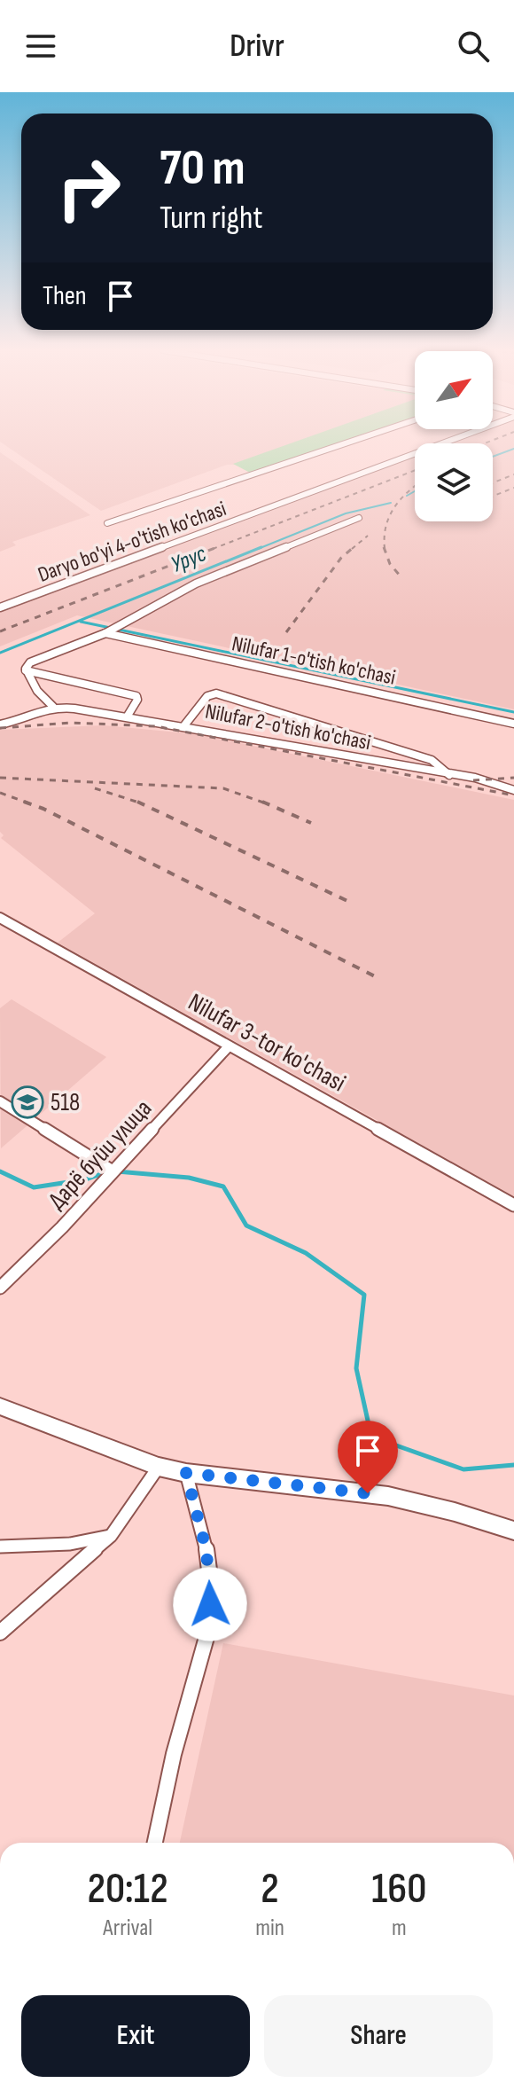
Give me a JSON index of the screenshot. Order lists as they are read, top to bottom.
{
  "streets": {
    "street": [
      "Daryo bo'yi 4-o'tish ko'chasi",
      "Nilufar 1-o'tish ko'chasi",
      "Nilufar 2-o'tish ko'chasi",
      "Nilufar 3-tor ko'chasi",
      "Дарё буйи улица"
    ]
  },
  "crossings": [
    ["Nilufar 3-tor ko'chasi", "Дарё буйи улица"]
  ],
  "water": ["Урус"],
  "places": {
    "school or university": ["518"]
  },
  "north": "top right",
  "page": {
    "header": "Drivr",
    "turn": ["70 m", "Turn right"],
    "then": "Then",
    "eta": [
      "20:12",
      "Arrival",
      "2",
      "min",
      "160",
      "m"
    ],
    "buttons": ["Exit", "Share"]
  }
}
